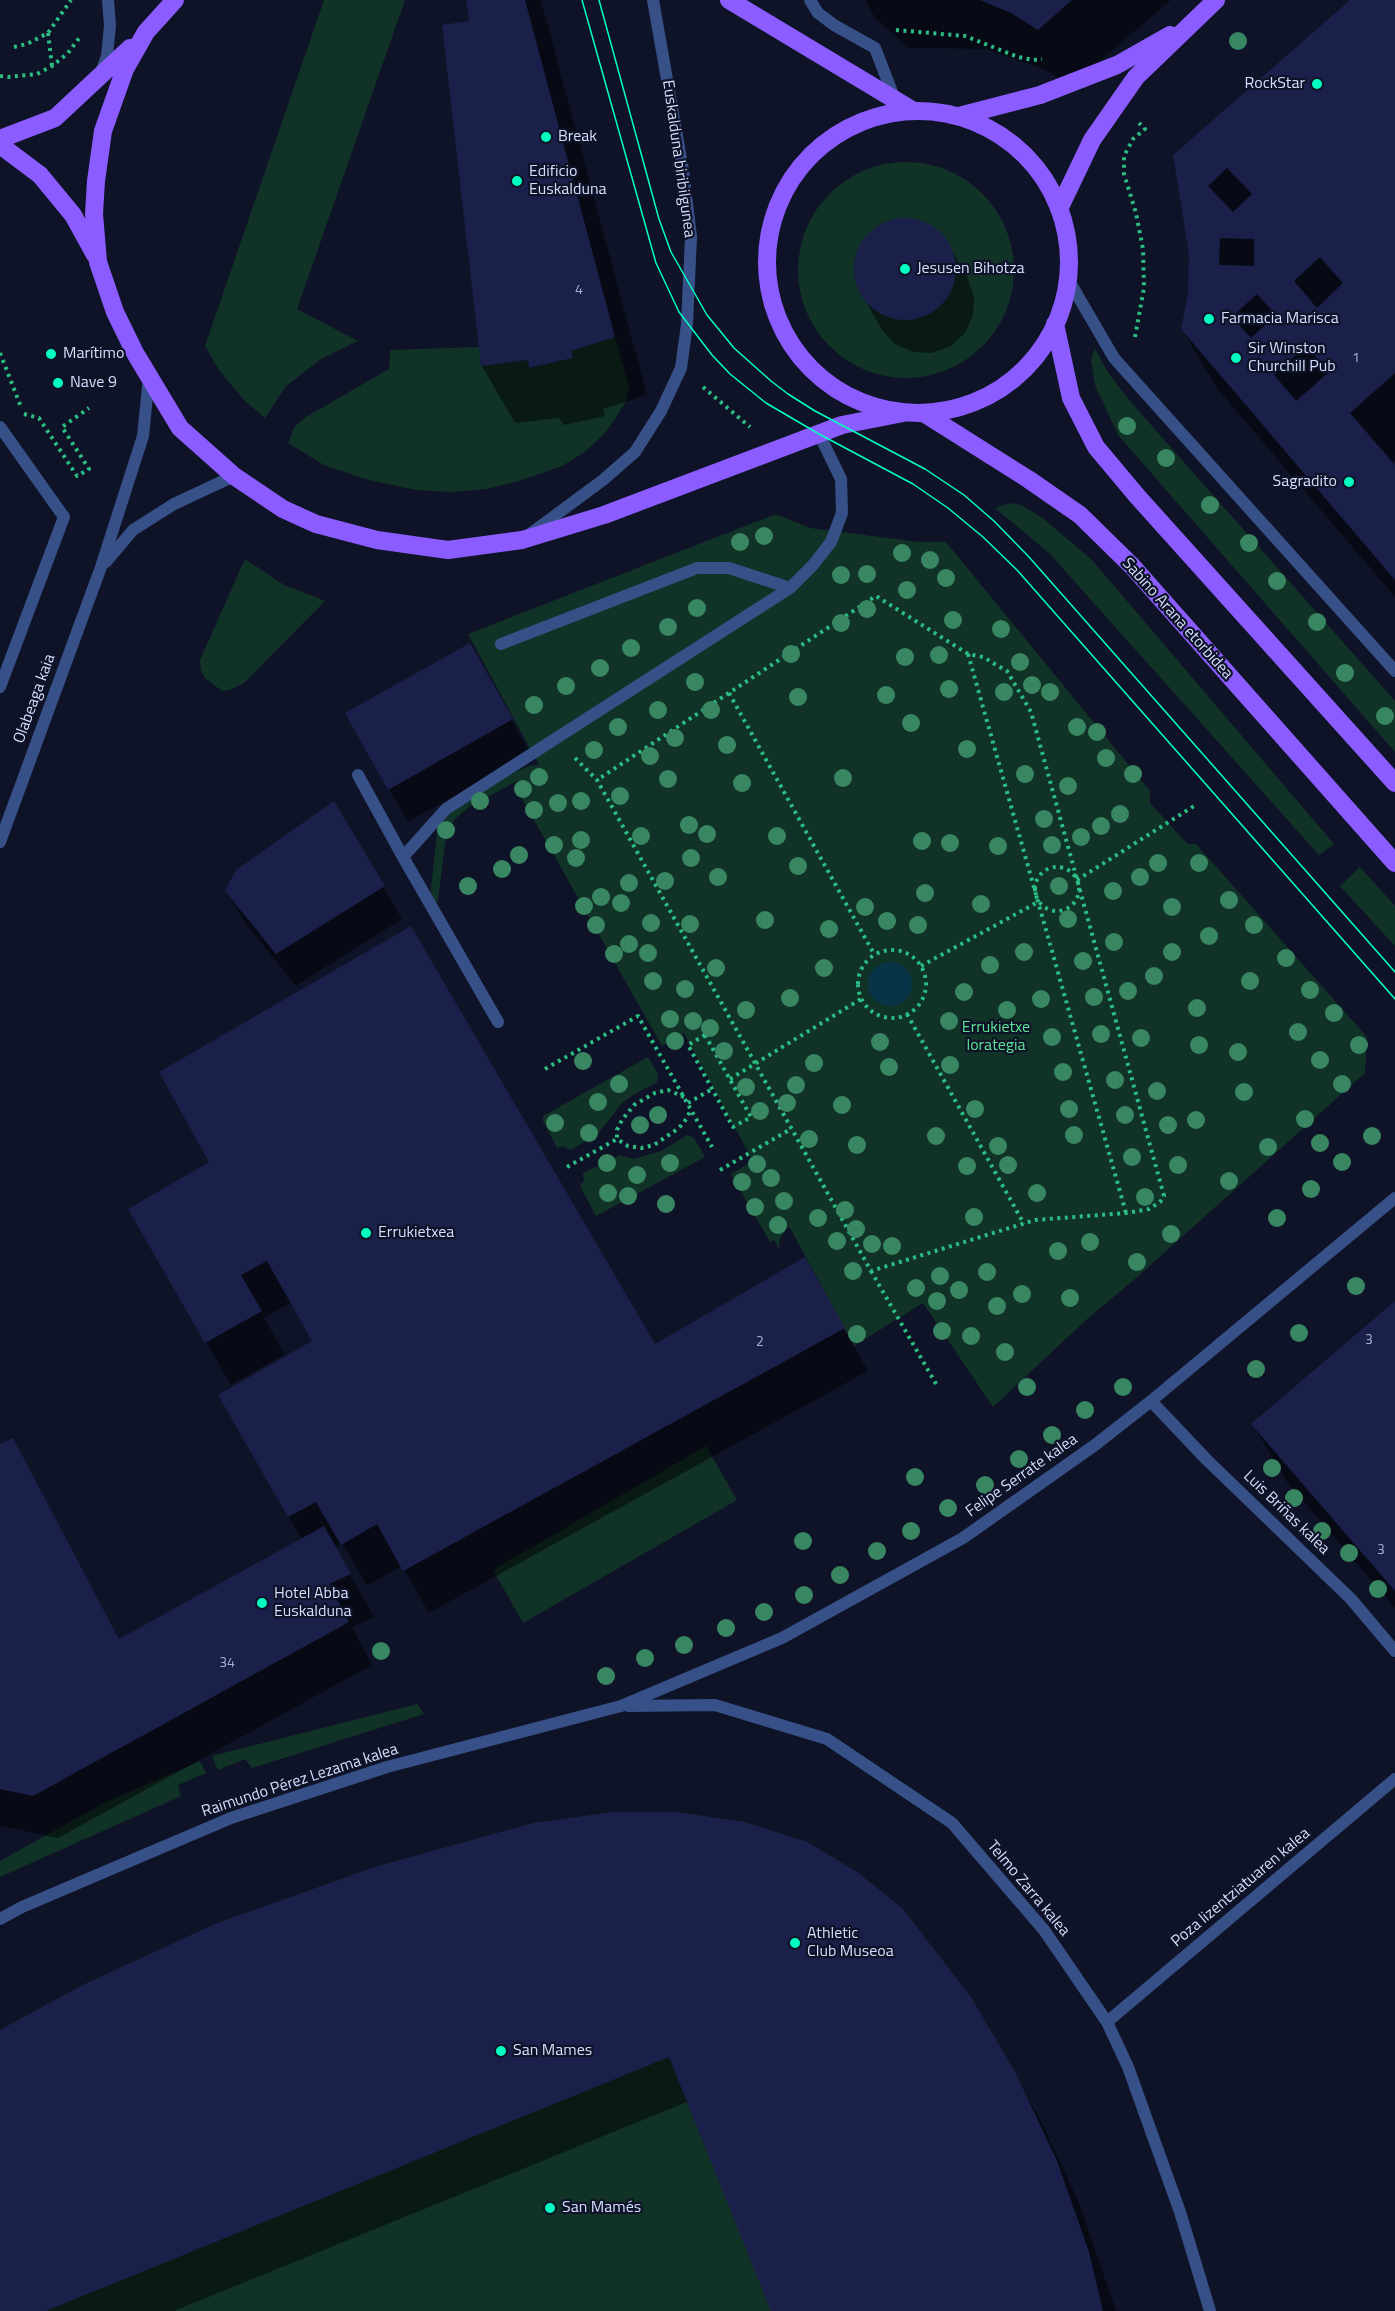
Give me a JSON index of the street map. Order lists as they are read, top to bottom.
{
  "streets": {
    "main road": ["Euskalduna biribilgunea", "Sabino Arana etorbidea"],
    "street": [
      "Olabeaga kaia",
      "Felipe Serrate kalea",
      "Luis Briñas kalea",
      "Raimundo Pérez Lezama kalea",
      "Poza lizentziatuaren kalea",
      "Telmo Zarra kalea"
    ]
  },
  "crossings": [
    ["Euskalduna biribilgunea", "Olabeaga kaia"],
    ["Felipe Serrate kalea", "Luis Briñas kalea"],
    ["Felipe Serrate kalea", "Raimundo Pérez Lezama kalea"],
    ["Felipe Serrate kalea", "Telmo Zarra kalea"],
    ["Raimundo Pérez Lezama kalea", "Telmo Zarra kalea"],
    ["Poza lizentziatuaren kalea", "Telmo Zarra kalea"]
  ],
  "parks": ["Errukietxe lorategia"],
  "places": [
    "RockStar",
    "Break",
    "Edificio Euskalduna",
    "Jesusen Bihotza",
    "Farmacia Marisca",
    "Marítimo",
    "Sir Winston Churchill Pub",
    "Nave 9",
    "Sagradito",
    "Errukietxea",
    "Hotel Abba Euskalduna",
    "Athletic Club Museoa",
    "San Mames",
    "San Mamés"
  ],
  "house_numbers": [
    "4",
    "1",
    "3",
    "2",
    "3",
    "34"
  ]
}
